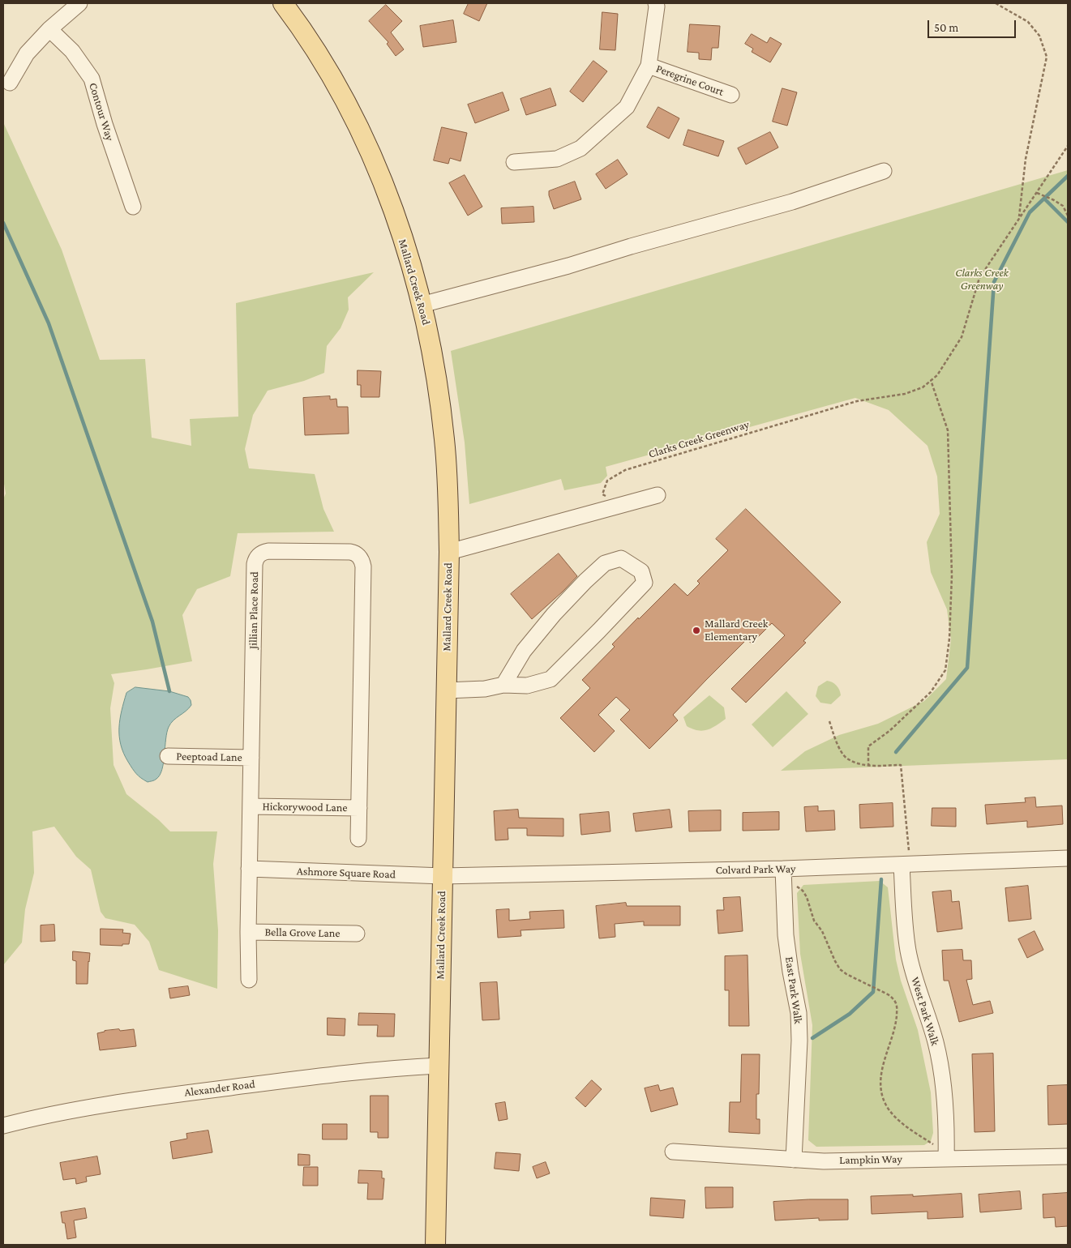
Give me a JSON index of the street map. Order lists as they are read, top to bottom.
{
  "streets": {
    "main road": ["Mallard Creek Road"],
    "street": [
      "Peregrine Court",
      "Contour Way",
      "Jillian Place Road",
      "Peeptoad Lane",
      "Hickorywood Lane",
      "Colvard Park Way",
      "Ashmore Square Road",
      "Bella Grove Lane",
      "East Park Walk",
      "West Park Walk",
      "Alexander Road",
      "Lampkin Way"
    ],
    "path": ["Clarks Creek Greenway"]
  },
  "crossings": [
    ["Mallard Creek Road", "Colvard Park Way"],
    ["Mallard Creek Road", "Ashmore Square Road"],
    ["Mallard Creek Road", "Alexander Road"],
    ["Jillian Place Road", "Peeptoad Lane"],
    ["Jillian Place Road", "Hickorywood Lane"],
    ["Jillian Place Road", "Ashmore Square Road"],
    ["Jillian Place Road", "Bella Grove Lane"],
    ["Colvard Park Way", "Ashmore Square Road"],
    ["Colvard Park Way", "East Park Walk"],
    ["Colvard Park Way", "West Park Walk"],
    ["East Park Walk", "Lampkin Way"],
    ["West Park Walk", "Lampkin Way"]
  ],
  "parks": ["Clarks Creek Greenway"],
  "places": ["Mallard Creek Elementary"],
  "scale_bar": "50 m"
}
